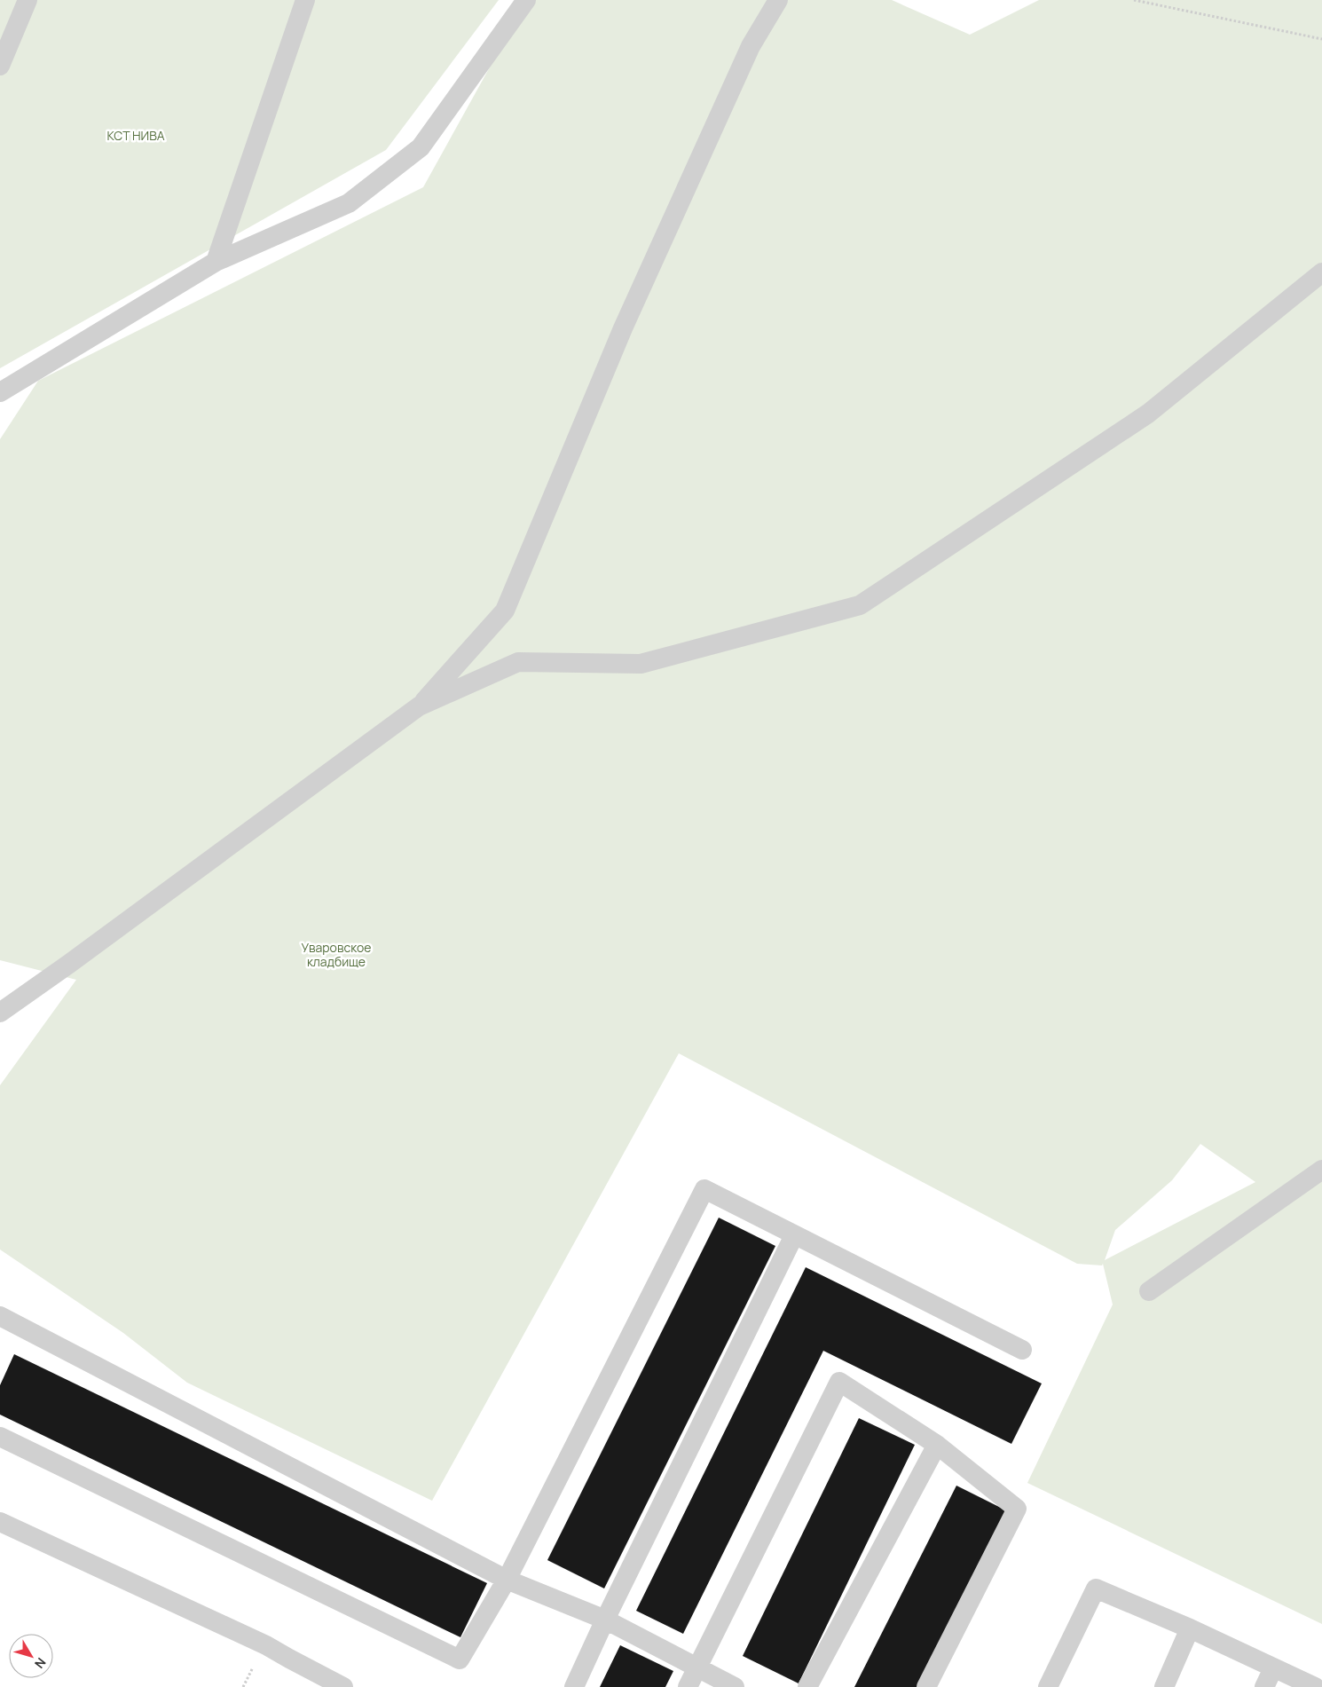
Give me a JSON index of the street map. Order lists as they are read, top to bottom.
{
  "parks": ["КСТ НИВА", "Уваровское кладбище"],
  "north": "bottom right"
}
